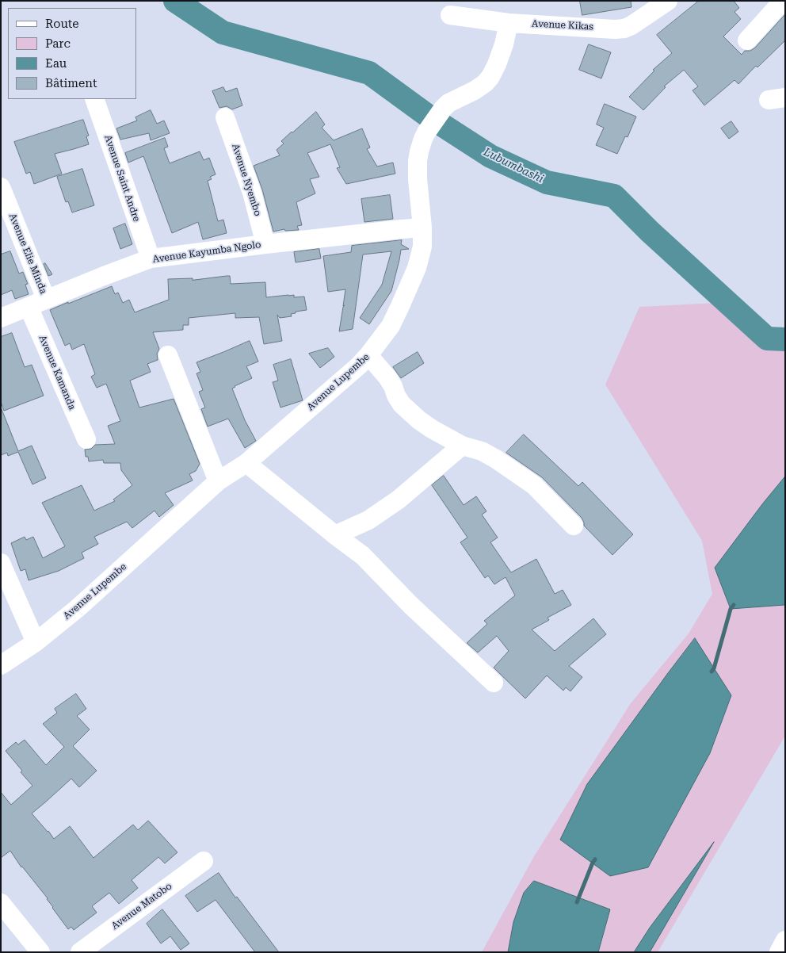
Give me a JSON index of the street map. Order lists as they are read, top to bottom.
{
  "streets": {
    "street": [
      "Avenue Kikas",
      "Avenue Saint Andre",
      "Avenue Nyembo",
      "Avenue Kayumba Ngolo",
      "Avenue Elie Minda",
      "Avenue Kamanda",
      "Avenue Lupembe",
      "Avenue Matobo"
    ]
  },
  "crossings": [
    ["Avenue Kikas", "Avenue Lupembe"],
    ["Avenue Saint Andre", "Avenue Kayumba Ngolo"],
    ["Avenue Nyembo", "Avenue Kayumba Ngolo"],
    ["Avenue Kayumba Ngolo", "Avenue Elie Minda"],
    ["Avenue Kayumba Ngolo", "Avenue Kamanda"],
    ["Avenue Kayumba Ngolo", "Avenue Lupembe"]
  ],
  "water": ["Lubumbashi"],
  "legend": [
    "Route",
    "Parc",
    "Eau",
    "Bâtiment"
  ]
}
